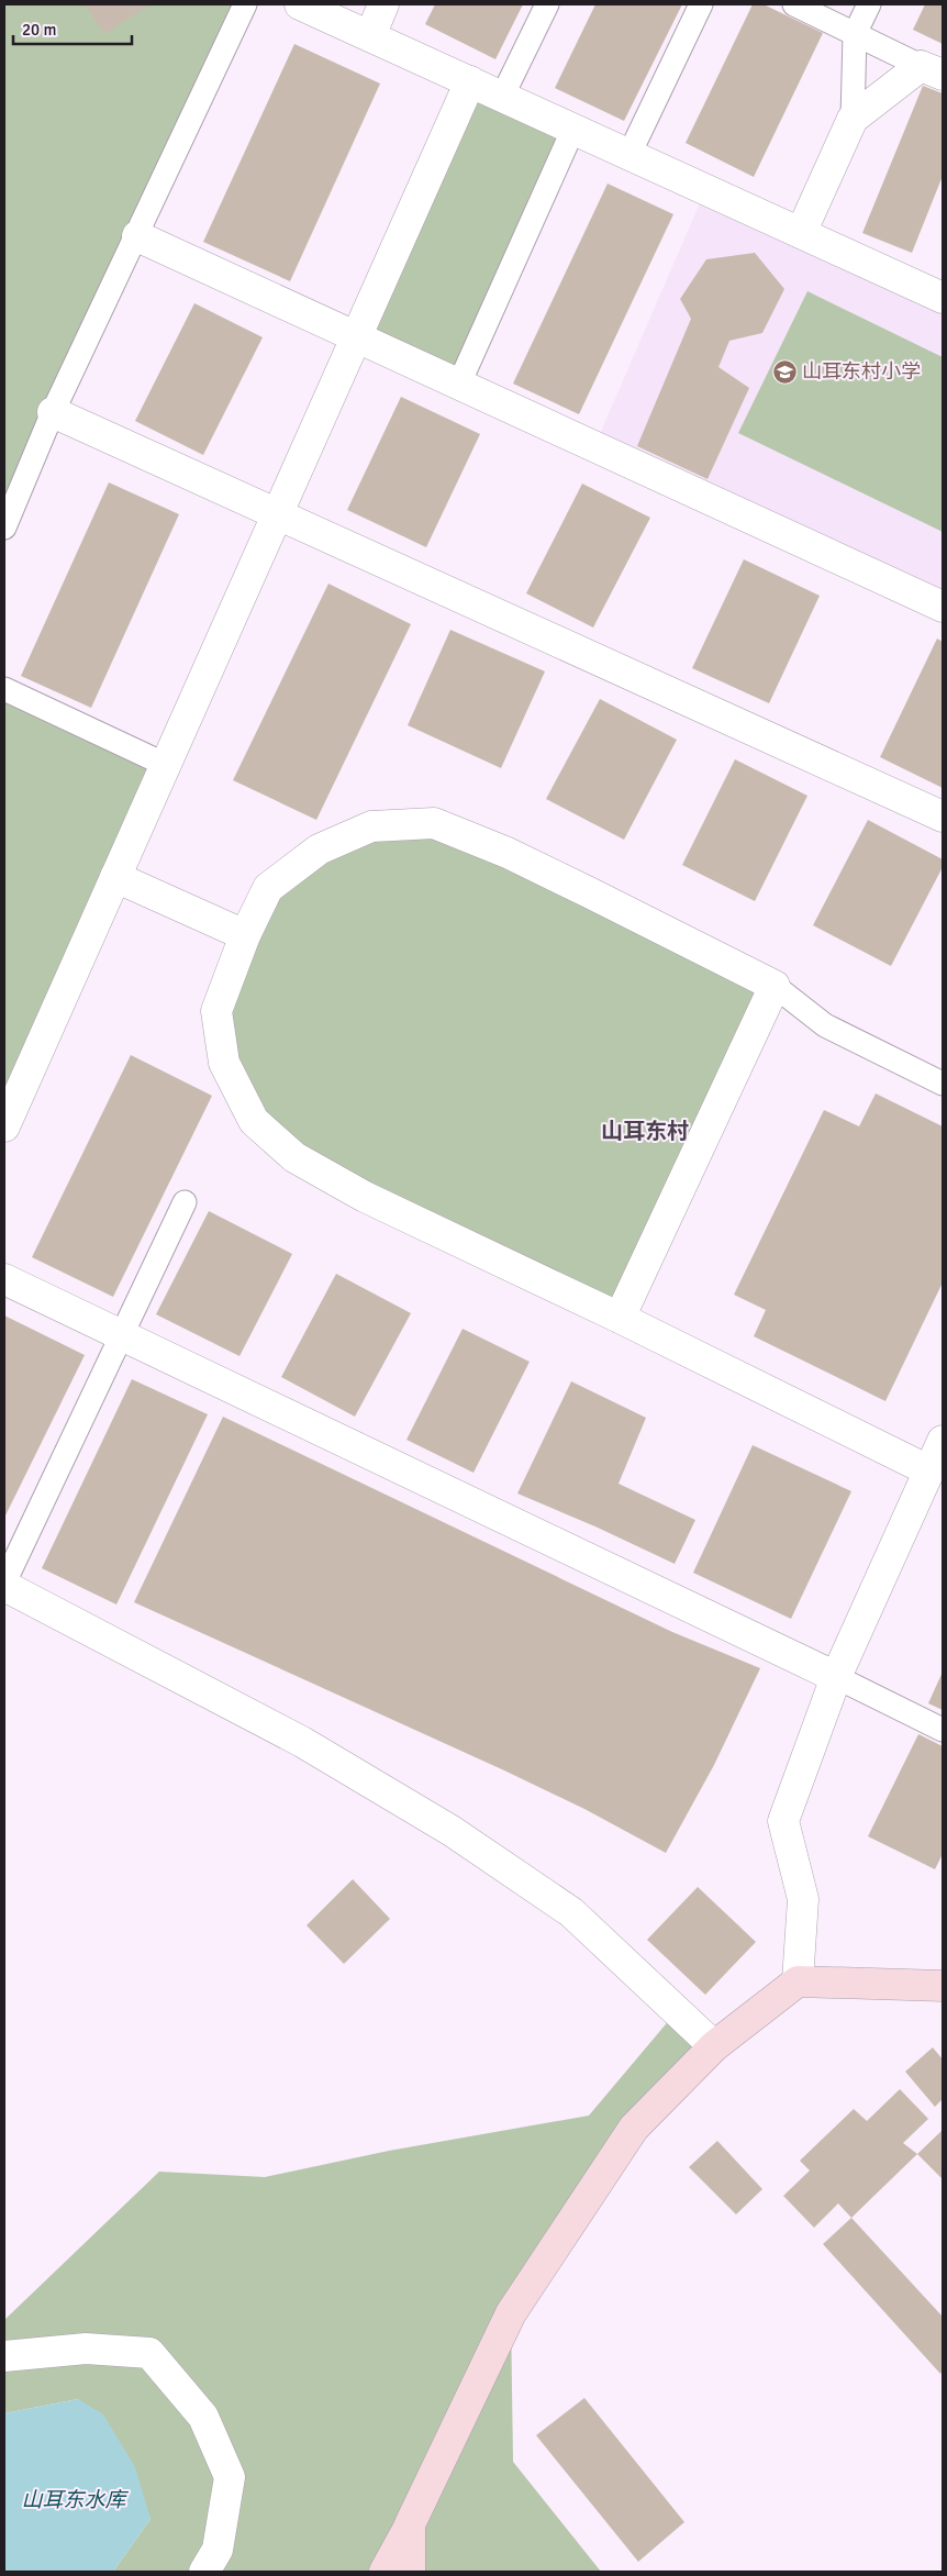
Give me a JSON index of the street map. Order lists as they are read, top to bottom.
{
  "districts": ["山耳东村"],
  "water": ["山耳东水库"],
  "places": {
    "school or university": ["山耳东村小学"]
  },
  "scale_bar": "20 m"
}
